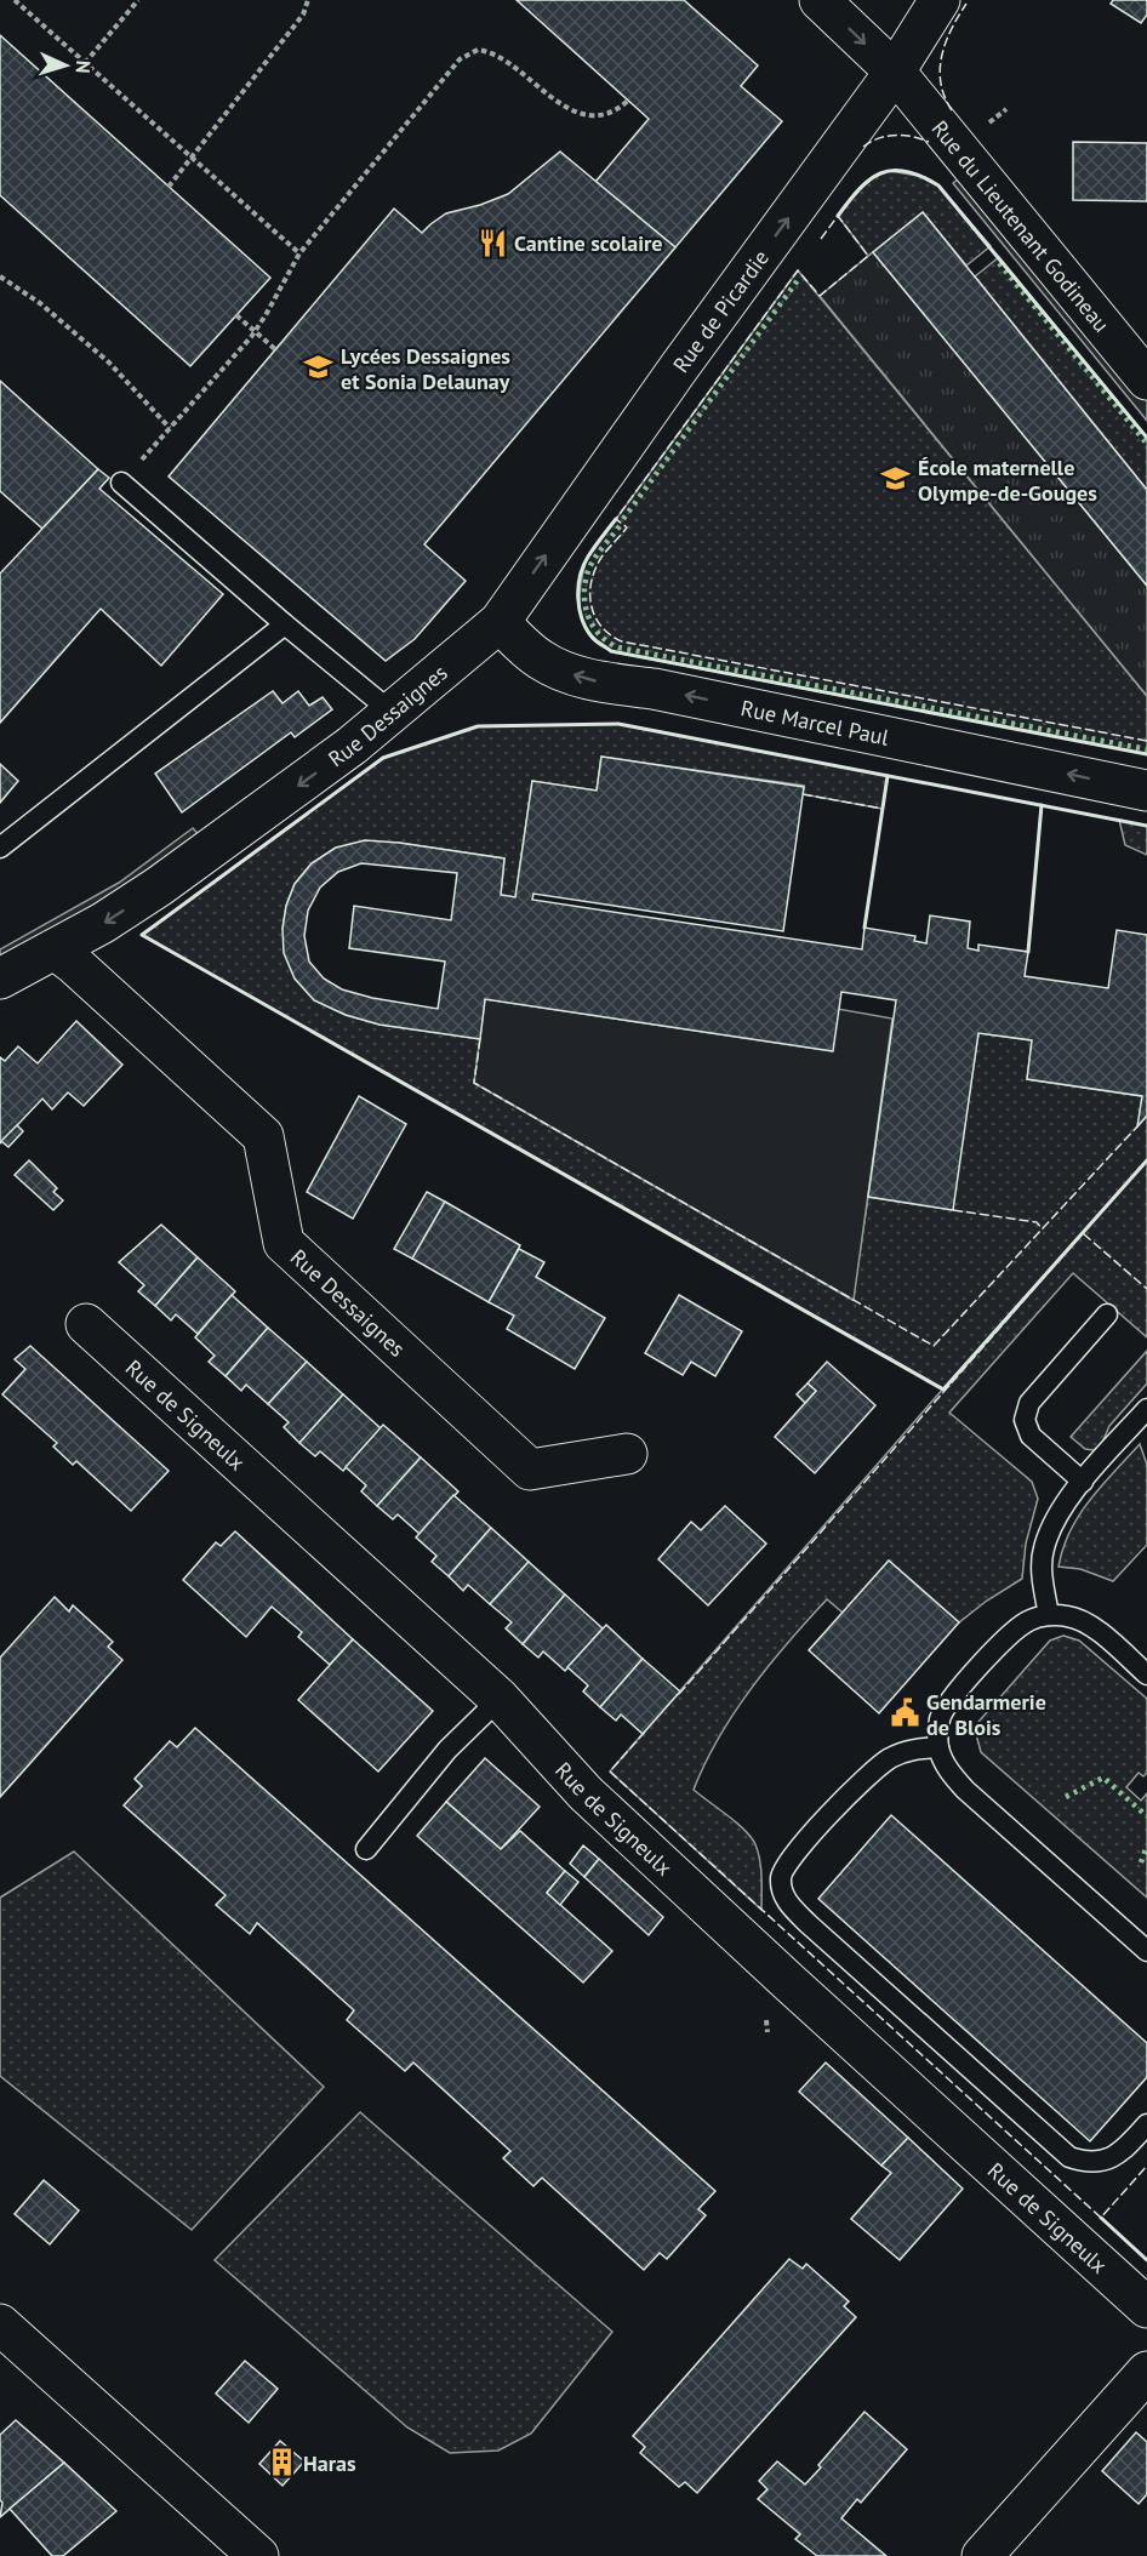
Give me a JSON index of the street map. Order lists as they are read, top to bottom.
{
  "streets": {
    "street": [
      "Rue du Lieutenant Godineau",
      "Rue de Picardie",
      "Rue Dessaignes",
      "Rue Marcel Paul",
      "Rue de Signeulx"
    ]
  },
  "crossings": [
    ["Rue du Lieutenant Godineau", "Rue de Picardie"],
    ["Rue de Picardie", "Rue Dessaignes"],
    ["Rue de Picardie", "Rue Marcel Paul"],
    ["Rue Dessaignes", "Rue Marcel Paul"]
  ],
  "one_way": ["Rue de Picardie", "Rue Marcel Paul"],
  "places": {
    "restaurant": ["Cantine scolaire"],
    "school or university": ["Lycées Dessaignes et Sonia Delaunay", "École maternelle Olympe-de-Gouges"],
    "public building": ["Gendarmerie de Blois"],
    "building": ["Haras"]
  },
  "north": "right"
}
